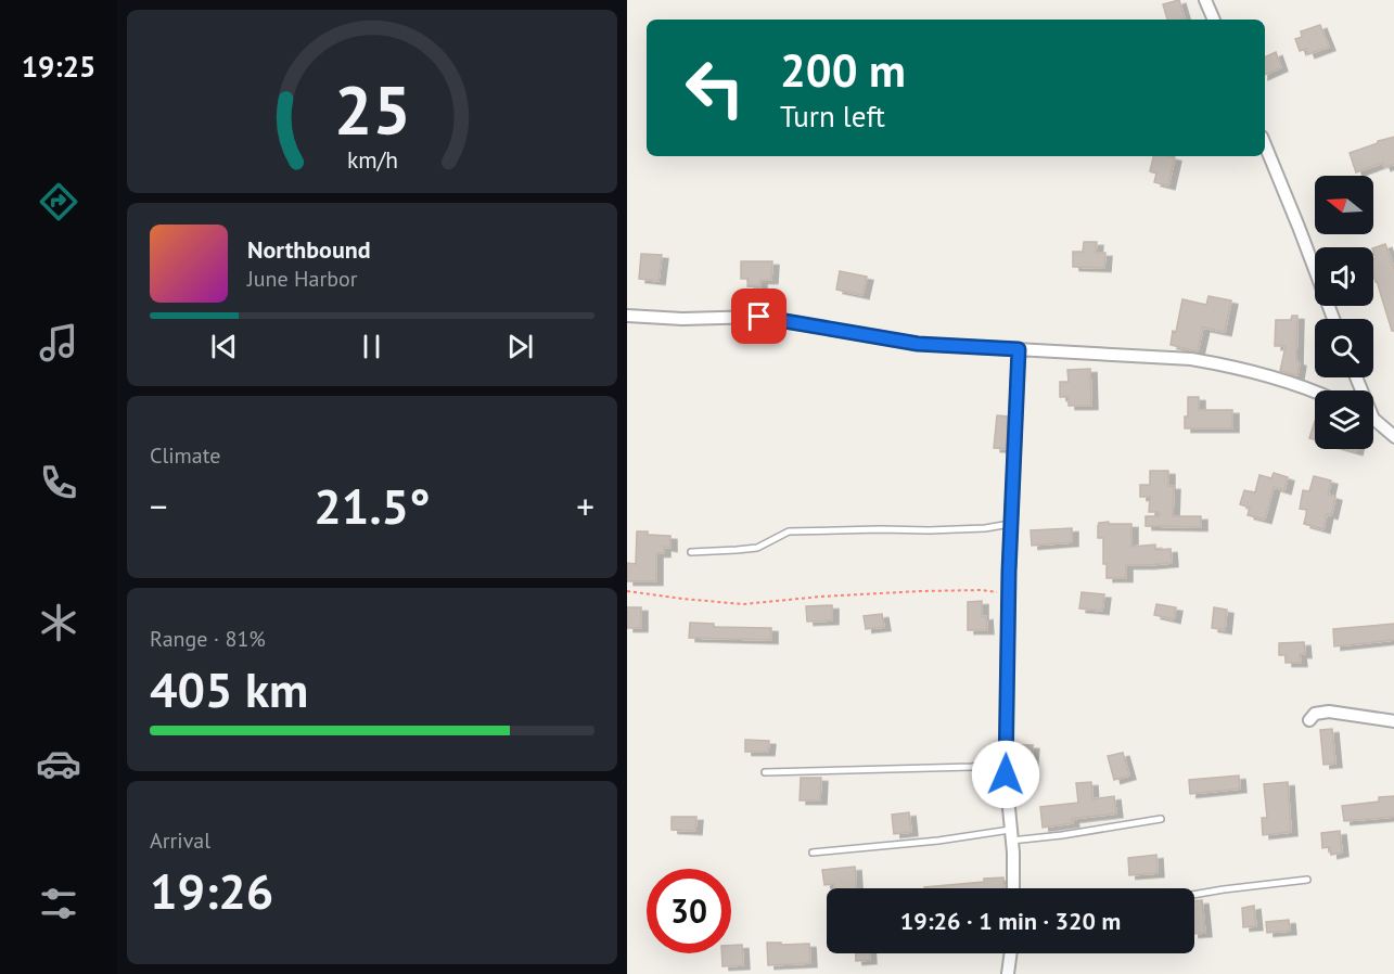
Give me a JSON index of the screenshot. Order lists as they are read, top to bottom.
{
  "north": "left",
  "page": {
    "tabs": "19:25",
    "turn": ["200 m", "Turn left"],
    "song": ["Northbound", "June Harbor"],
    "tile": [
      "Climate",
      ["Range · 81%", "405 km"],
      ["Arrival", "19:26"]
    ],
    "heat": ["−", "21.5°", "+"],
    "limit": "30",
    "trip": "19:26 · 1 min · 320 m",
    "gauge": ["25", "km/h"]
  }
}
